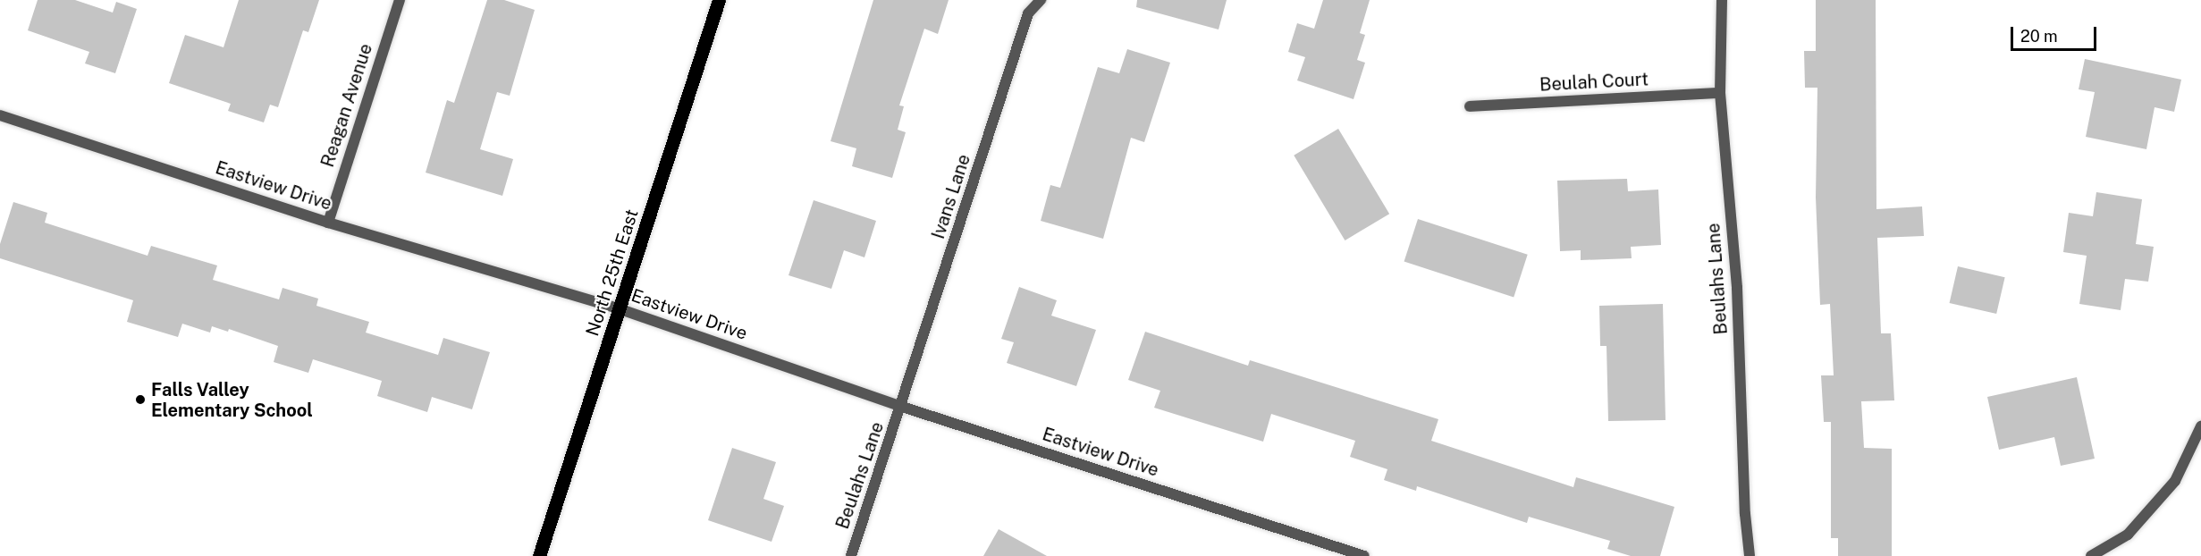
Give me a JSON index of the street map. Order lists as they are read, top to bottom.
{
  "streets": {
    "main road": ["North 25th East"],
    "street": [
      "Beulah Court",
      "Reagan Avenue",
      "Eastview Drive",
      "Ivans Lane",
      "Beulahs Lane"
    ]
  },
  "crossings": [
    ["Beulah Court", "Beulahs Lane"],
    ["Reagan Avenue", "Eastview Drive"],
    ["Eastview Drive", "Ivans Lane"],
    ["Eastview Drive", "North 25th East"],
    ["Eastview Drive", "Beulahs Lane"],
    ["Ivans Lane", "Beulahs Lane"]
  ],
  "places": ["Falls Valley Elementary School"],
  "scale_bar": "20 m"
}
